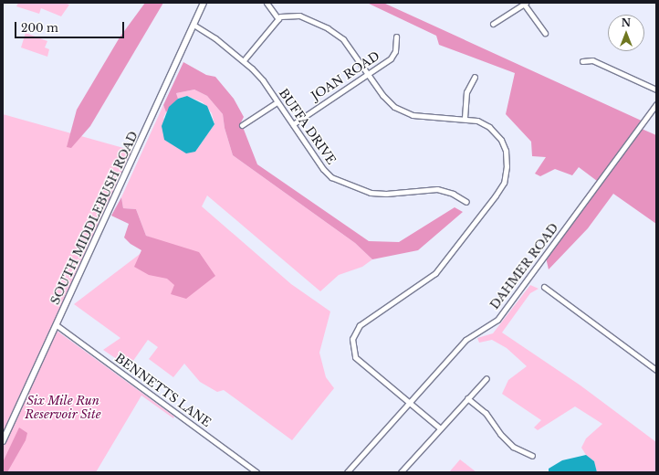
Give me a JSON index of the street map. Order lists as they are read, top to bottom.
{
  "streets": {
    "street": [
      "JOAN ROAD",
      "BUFFA DRIVE",
      "SOUTH MIDDLEBUSH ROAD",
      "DAHMER ROAD",
      "BENNETTS LANE"
    ]
  },
  "crossings": [
    ["JOAN ROAD", "BUFFA DRIVE"],
    ["BUFFA DRIVE", "SOUTH MIDDLEBUSH ROAD"],
    ["SOUTH MIDDLEBUSH ROAD", "BENNETTS LANE"]
  ],
  "parks": ["Six Mile Run Reservoir Site"],
  "scale_bar": "200 m",
  "north": "top"
}
